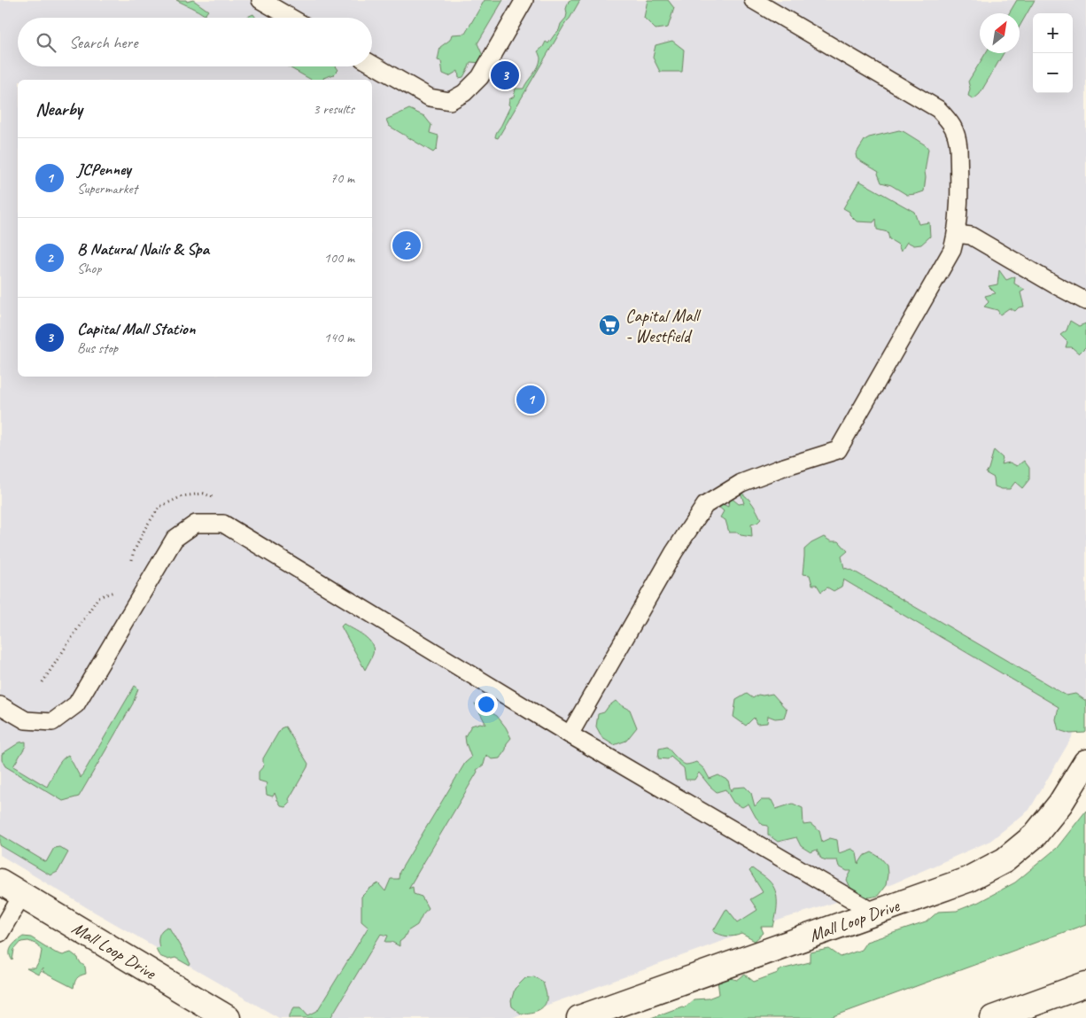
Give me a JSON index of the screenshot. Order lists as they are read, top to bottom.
{
  "streets": {
    "street": ["Mall Loop Drive"]
  },
  "places": {
    "supermarket": ["Capital Mall - Westfield"]
  },
  "north": "top right",
  "page": {
    "map_buttons": ["+", "−"],
    "search": "Search here",
    "pins": ["3", "2", "1"],
    "heading": ["Nearby", "3 results"],
    "list": [
      {
        "mark": "1",
        "name": "JCPenney",
        "note": "Supermarket",
        "value": "70 m"
      },
      {
        "mark": "2",
        "name": "B Natural Nails & Spa",
        "note": "Shop",
        "value": "100 m"
      },
      {
        "mark": "3",
        "name": "Capital Mall Station",
        "note": "Bus stop",
        "value": "140 m"
      }
    ]
  }
}
